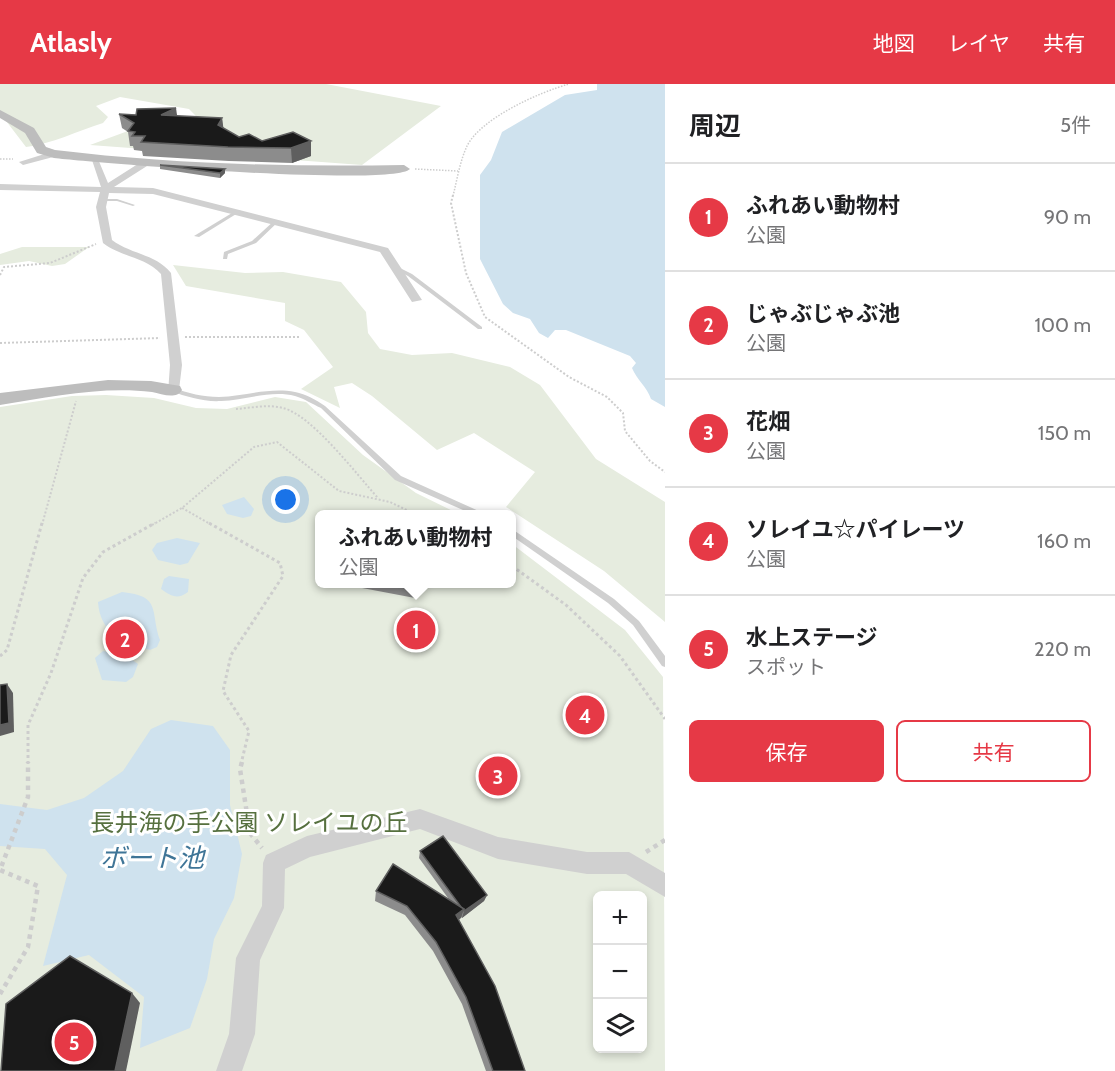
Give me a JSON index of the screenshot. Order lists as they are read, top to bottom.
{
  "water": ["ボート池"],
  "parks": ["長井海の手公園 ソレイユの丘"],
  "page": {
    "header": "Atlasly",
    "nav": ["地図", "レイヤ", "共有"],
    "heading": ["周辺", "5件"],
    "list": [
      {
        "mark": "1",
        "name": "ふれあい動物村",
        "note": "公園",
        "value": "90 m"
      },
      {
        "mark": "2",
        "name": "じゃぶじゃぶ池",
        "note": "公園",
        "value": "100 m"
      },
      {
        "mark": "3",
        "name": "花畑",
        "note": "公園",
        "value": "150 m"
      },
      {
        "mark": "4",
        "name": "ソレイユ☆パイレーツ",
        "note": "公園",
        "value": "160 m"
      },
      {
        "mark": "5",
        "name": "水上ステージ",
        "note": "スポット",
        "value": "220 m"
      }
    ],
    "popup": ["ふれあい動物村", "公園"],
    "pins": [
      "1",
      "2",
      "4",
      "3",
      "5"
    ],
    "buttons": ["保存", "共有"],
    "map_buttons": ["+", "−"]
  }
}
